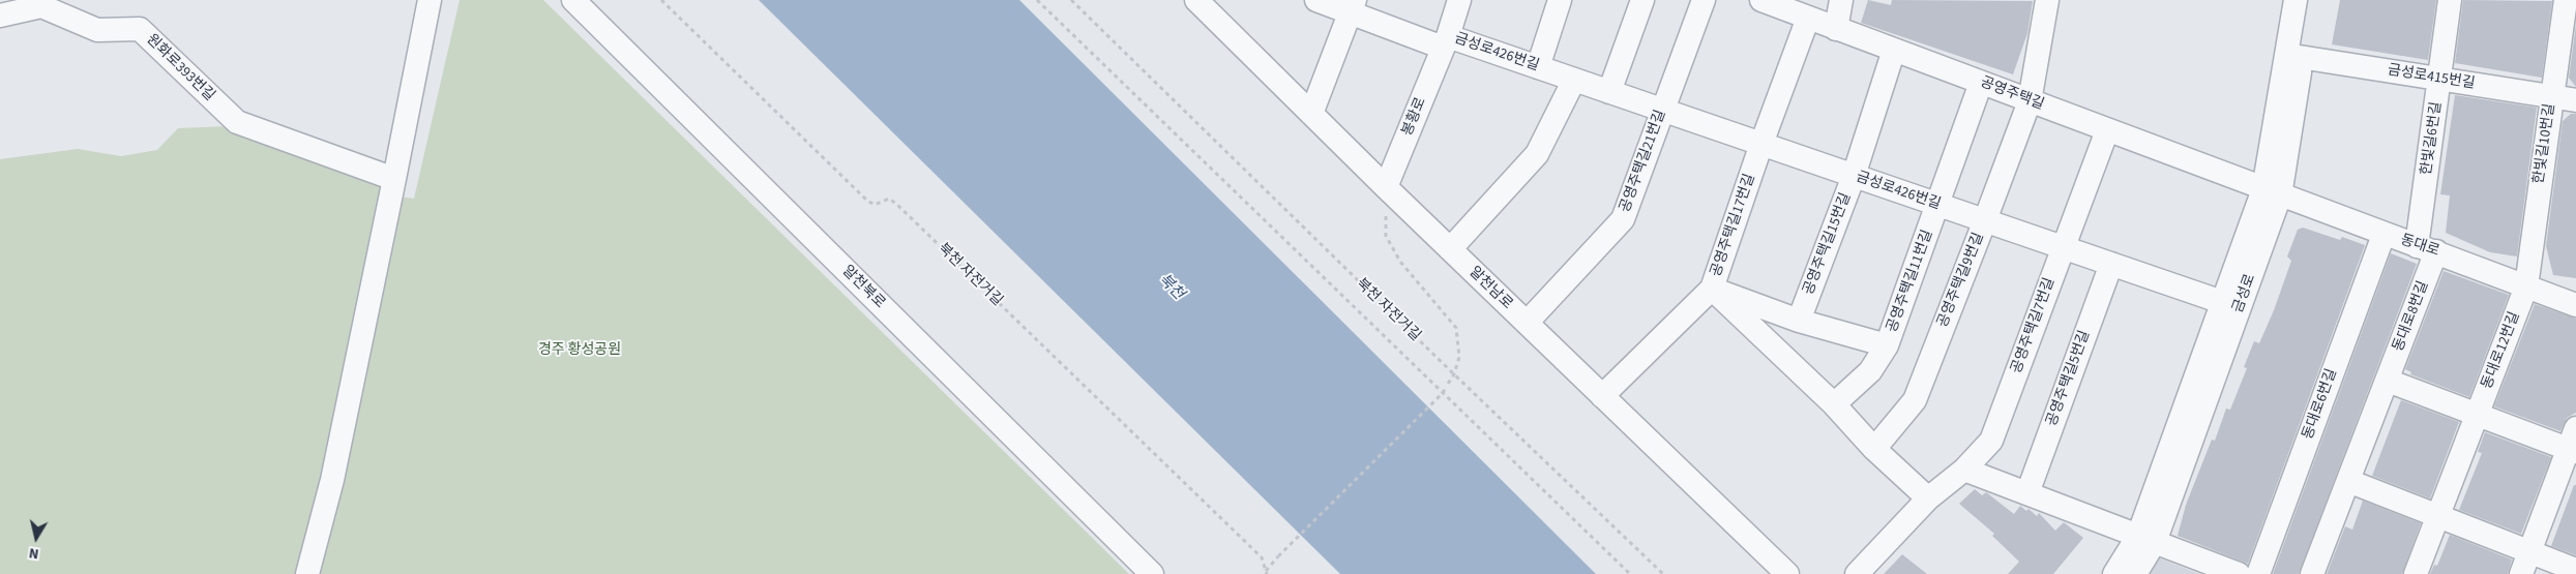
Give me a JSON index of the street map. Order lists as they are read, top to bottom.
{
  "streets": {
    "street": [
      "금성로426번길",
      "원화로393번길",
      "금성로415번길",
      "공영주택길",
      "봉황로",
      "한빛길6번길",
      "한빛길10번길",
      "공영주택길21번길",
      "공영주택길17번길",
      "공영주택길15번길",
      "동대로",
      "공영주택길9번길",
      "공영주택길11번길",
      "알천북로",
      "알천남로",
      "금성로",
      "동대로8번길",
      "공영주택길7번길",
      "동대로12번길",
      "공영주택길5번길",
      "동대로6번길"
    ],
    "path": ["북천 자전거길"]
  },
  "crossings": [
    ["금성로426번길", "봉황로"],
    ["금성로426번길", "공영주택길21번길"],
    ["금성로426번길", "공영주택길17번길"],
    ["금성로426번길", "공영주택길15번길"],
    ["금성로426번길", "공영주택길9번길"],
    ["금성로426번길", "공영주택길11번길"],
    ["금성로426번길", "금성로"],
    ["금성로426번길", "공영주택길7번길"],
    ["금성로426번길", "공영주택길5번길"],
    ["금성로415번길", "한빛길6번길"],
    ["금성로415번길", "한빛길10번길"],
    ["금성로415번길", "금성로"],
    ["공영주택길", "공영주택길17번길"],
    ["공영주택길", "공영주택길15번길"],
    ["공영주택길", "동대로"],
    ["공영주택길", "공영주택길9번길"],
    ["공영주택길", "공영주택길11번길"],
    ["공영주택길", "금성로"],
    ["공영주택길", "공영주택길7번길"],
    ["봉황로", "알천남로"],
    ["한빛길6번길", "동대로"],
    ["한빛길6번길", "동대로8번길"],
    ["한빛길10번길", "동대로"],
    ["한빛길10번길", "동대로12번길"],
    ["공영주택길21번길", "알천남로"],
    ["공영주택길17번길", "알천남로"],
    ["동대로", "금성로"],
    ["동대로", "동대로8번길"],
    ["동대로", "동대로12번길"],
    ["동대로", "동대로6번길"]
  ],
  "water": ["북천"],
  "parks": ["경주 황성공원"],
  "north": "bottom"
}
